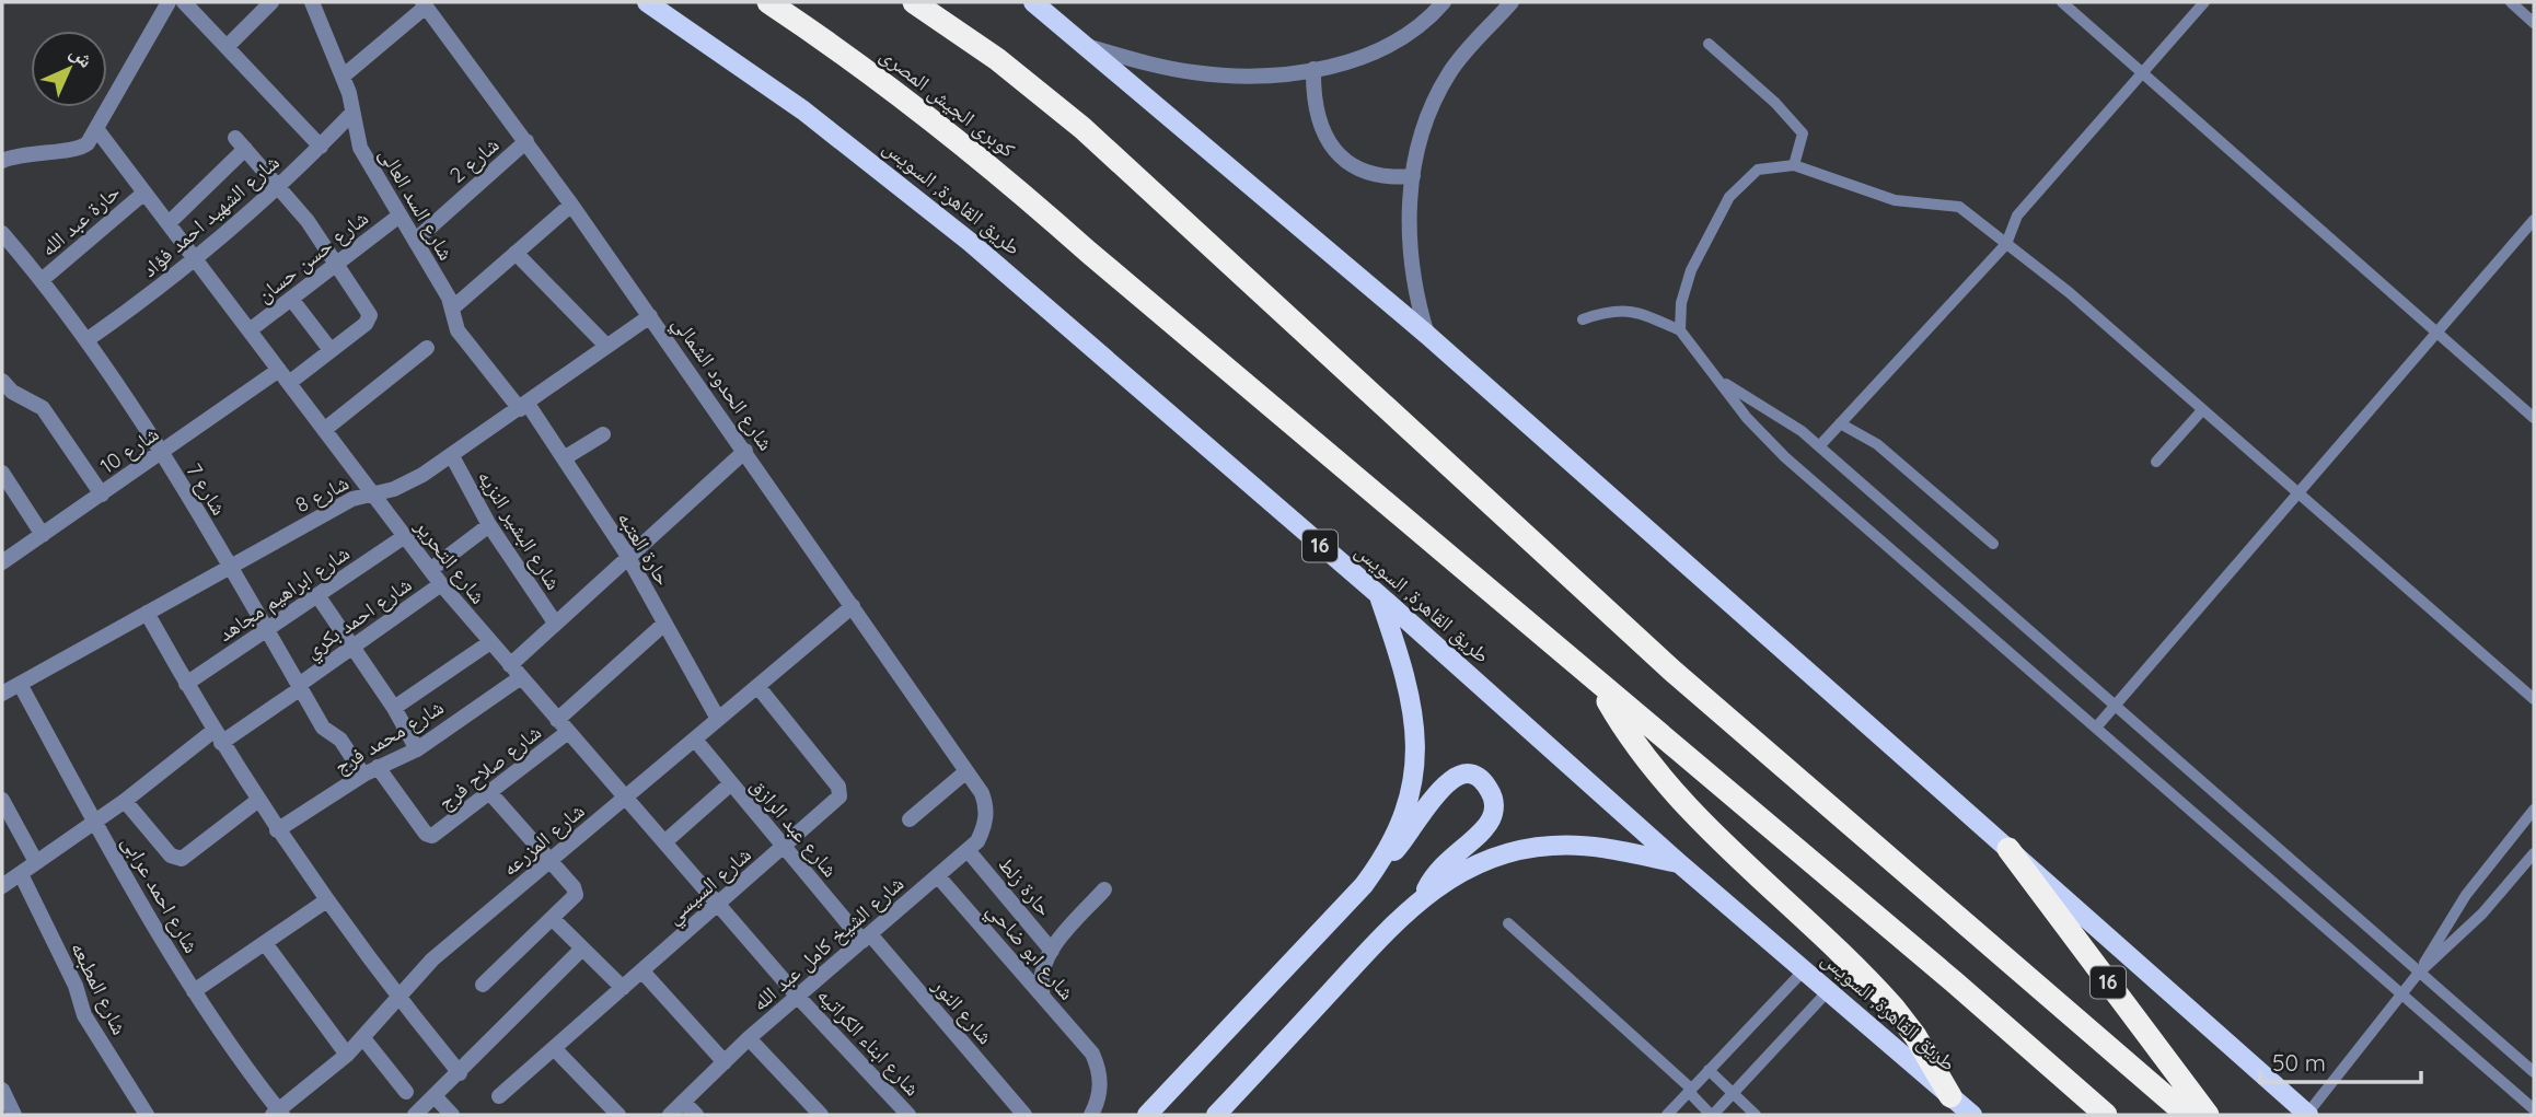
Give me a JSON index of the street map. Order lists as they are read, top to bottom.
{
  "streets": {
    "highway": ["كوبرى الجيش المصرى", "16"],
    "main road": ["طريق القاهرة, السويس"],
    "street": [
      "شارع 2",
      "شارع السد العالى",
      "شارع الشهيد احمد فؤاد",
      "حارة عبد الله",
      "شارع حسن حسان",
      "شارع الحدود الشمالي",
      "شارع 10",
      "شارع 7",
      "شارع 8",
      "شارع البشير النزيه",
      "حارة العتبه",
      "شارع التحرير",
      "شارع ابراهيم مجاهد",
      "شارع احمد بكري",
      "شارع محمد فرج",
      "شارع صلاح فرج",
      "شارع عبد الرازق",
      "شارع المزرعه",
      "شارع السيسي",
      "حارة زلط",
      "شارع احمد عرابى",
      "شارع الشيخ كامل عبد الله",
      "شارع ابو ضاحي",
      "شارع المطبعه",
      "شارع النور",
      "شارع ابناء الكراتيه"
    ]
  },
  "crossings": [
    ["كوبرى الجيش المصرى", "16"],
    ["شارع 2", "شارع السد العالى"],
    ["شارع 2", "شارع الحدود الشمالي"],
    ["طريق القاهرة, السويس", "16"],
    ["شارع السد العالى", "شارع الشهيد احمد فؤاد"],
    ["شارع السد العالى", "شارع حسن حسان"],
    ["شارع السد العالى", "شارع 8"],
    ["شارع السد العالى", "حارة العتبه"],
    ["شارع الشهيد احمد فؤاد", "شارع 7"],
    ["شارع الشهيد احمد فؤاد", "شارع التحرير"],
    ["حارة عبد الله", "شارع 7"],
    ["حارة عبد الله", "شارع التحرير"],
    ["شارع حسن حسان", "شارع 10"],
    ["شارع حسن حسان", "شارع التحرير"],
    ["شارع الحدود الشمالي", "شارع 8"],
    ["شارع الحدود الشمالي", "شارع محمد فرج"],
    ["شارع الحدود الشمالي", "شارع المزرعه"],
    ["شارع الحدود الشمالي", "شارع الشيخ كامل عبد الله"],
    ["شارع 10", "شارع 7"],
    ["شارع 10", "شارع التحرير"],
    ["شارع 7", "شارع 8"],
    ["شارع 7", "شارع ابراهيم مجاهد"],
    ["شارع 7", "شارع احمد بكري"],
    ["شارع 7", "شارع محمد فرج"],
    ["شارع 7", "شارع صلاح فرج"],
    ["شارع 8", "شارع البشير النزيه"],
    ["شارع 8", "حارة العتبه"],
    ["شارع 8", "شارع التحرير"],
    ["شارع 8", "شارع احمد عرابى"],
    ["شارع البشير النزيه", "شارع محمد فرج"],
    ["حارة العتبه", "شارع محمد فرج"],
    ["حارة العتبه", "شارع صلاح فرج"],
    ["حارة العتبه", "شارع المزرعه"],
    ["شارع التحرير", "شارع ابراهيم مجاهد"],
    ["شارع التحرير", "شارع احمد بكري"],
    ["شارع التحرير", "شارع محمد فرج"],
    ["شارع التحرير", "شارع صلاح فرج"],
    ["شارع التحرير", "شارع المزرعه"],
    ["شارع التحرير", "شارع السيسي"],
    ["شارع التحرير", "شارع الشيخ كامل عبد الله"],
    ["شارع التحرير", "شارع ابناء الكراتيه"],
    ["شارع احمد بكري", "شارع احمد عرابى"],
    ["شارع احمد بكري", "شارع المطبعه"],
    ["شارع محمد فرج", "شارع صلاح فرج"],
    ["شارع عبد الرازق", "شارع المزرعه"],
    ["شارع عبد الرازق", "شارع السيسي"],
    ["شارع عبد الرازق", "شارع الشيخ كامل عبد الله"],
    ["شارع عبد الرازق", "شارع النور"],
    ["شارع المزرعه", "شارع السيسي"],
    ["شارع المزرعه", "شارع احمد عرابى"],
    ["حارة زلط", "شارع الشيخ كامل عبد الله"],
    ["شارع الشيخ كامل عبد الله", "شارع ابو ضاحي"],
    ["شارع الشيخ كامل عبد الله", "شارع النور"],
    ["شارع الشيخ كامل عبد الله", "شارع ابناء الكراتيه"]
  ],
  "scale_bar": "50 m",
  "north": "top right"
}
